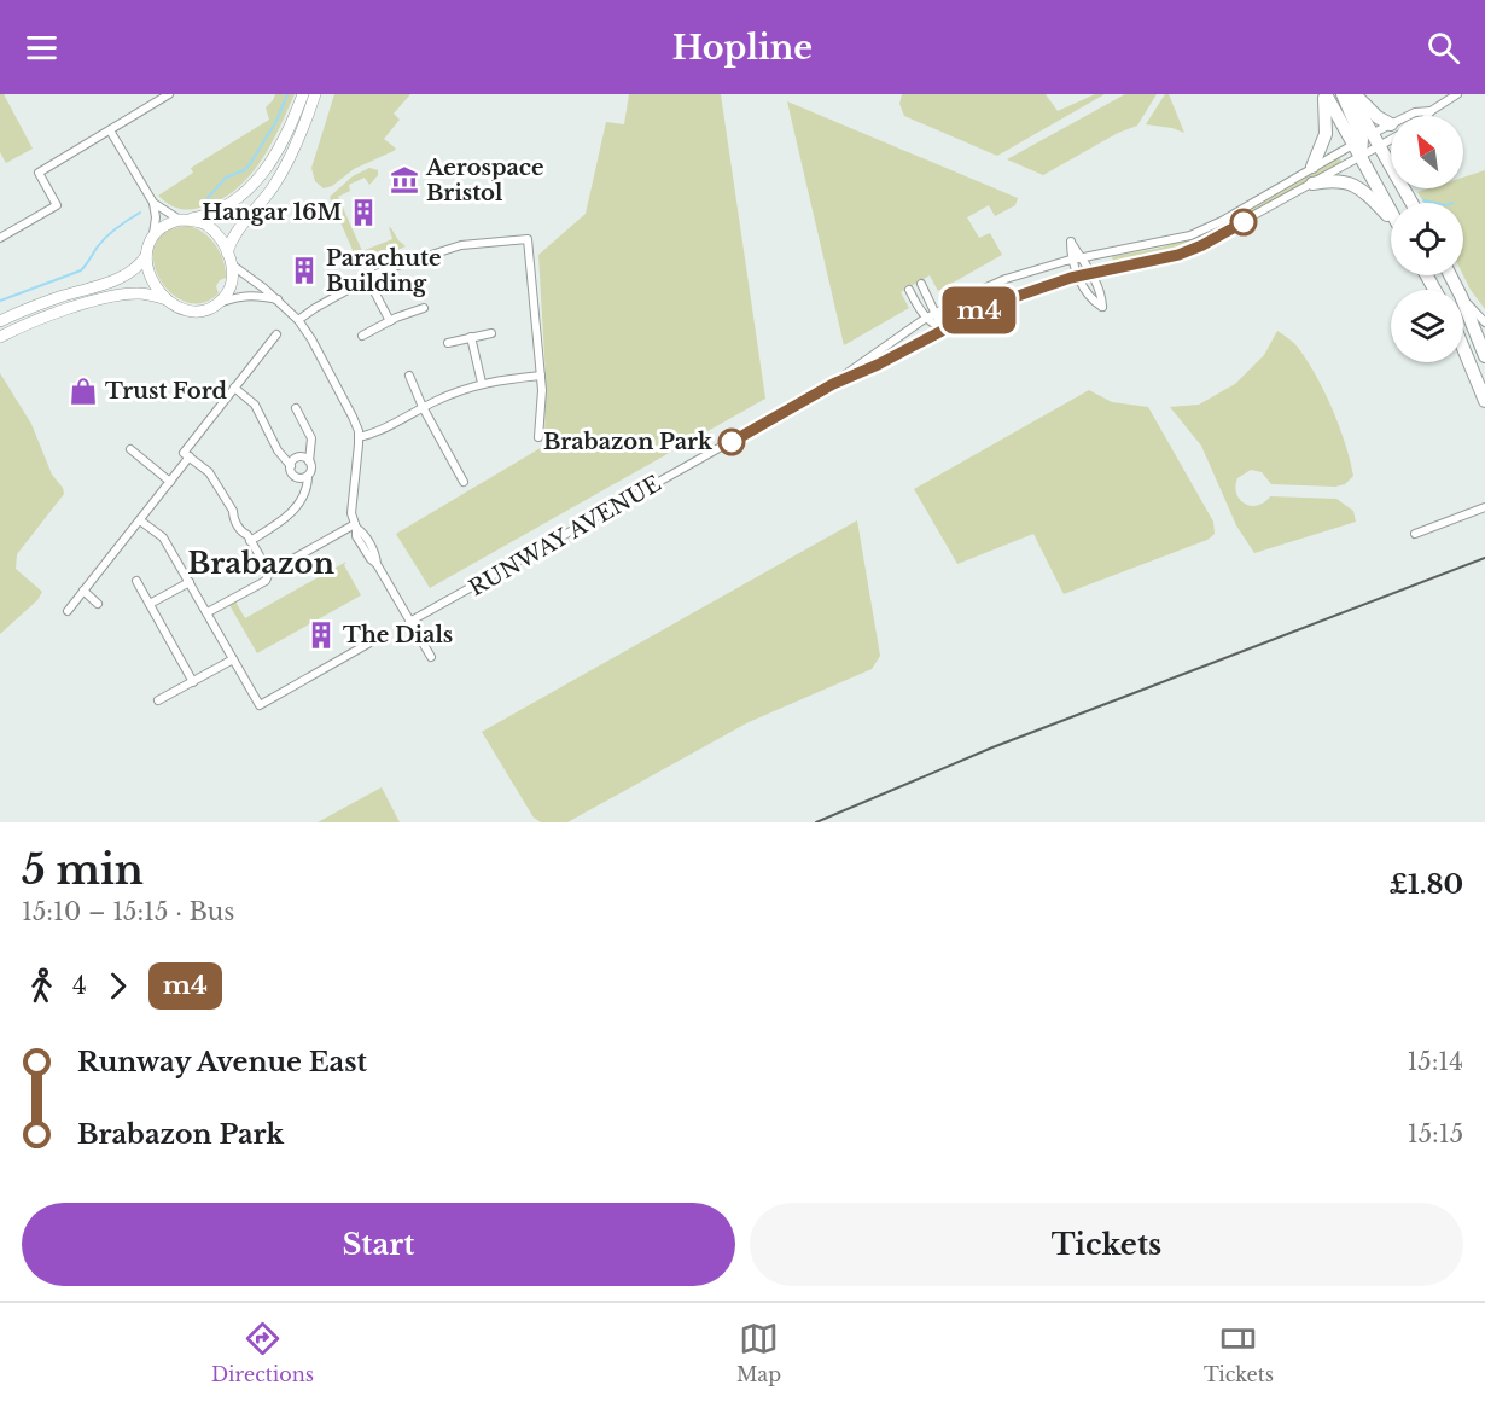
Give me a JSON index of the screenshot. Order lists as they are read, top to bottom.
{
  "streets": {
    "street": ["RUNWAY AVENUE"]
  },
  "districts": ["Brabazon"],
  "places": {
    "museum": ["Aerospace Bristol"],
    "building": ["Hangar 16M", "Parachute Building", "The Dials"],
    "shop": ["Trust Ford"],
    "other": ["Brabazon Park"]
  },
  "lines": ["bus line m4"],
  "north": "top left",
  "page": {
    "header": "Hopline",
    "on_map": "m4",
    "heading": ["5 min", "15:10 – 15:15 · Bus", "£1.80"],
    "legs": ["4", "m4"],
    "list": [
      {
        "name": "Runway Avenue East",
        "value": "15:14"
      },
      {
        "name": "Brabazon Park",
        "value": "15:15"
      }
    ],
    "buttons": ["Start", "Tickets"],
    "tabs": ["Directions", "Map", "Tickets"]
  }
}
